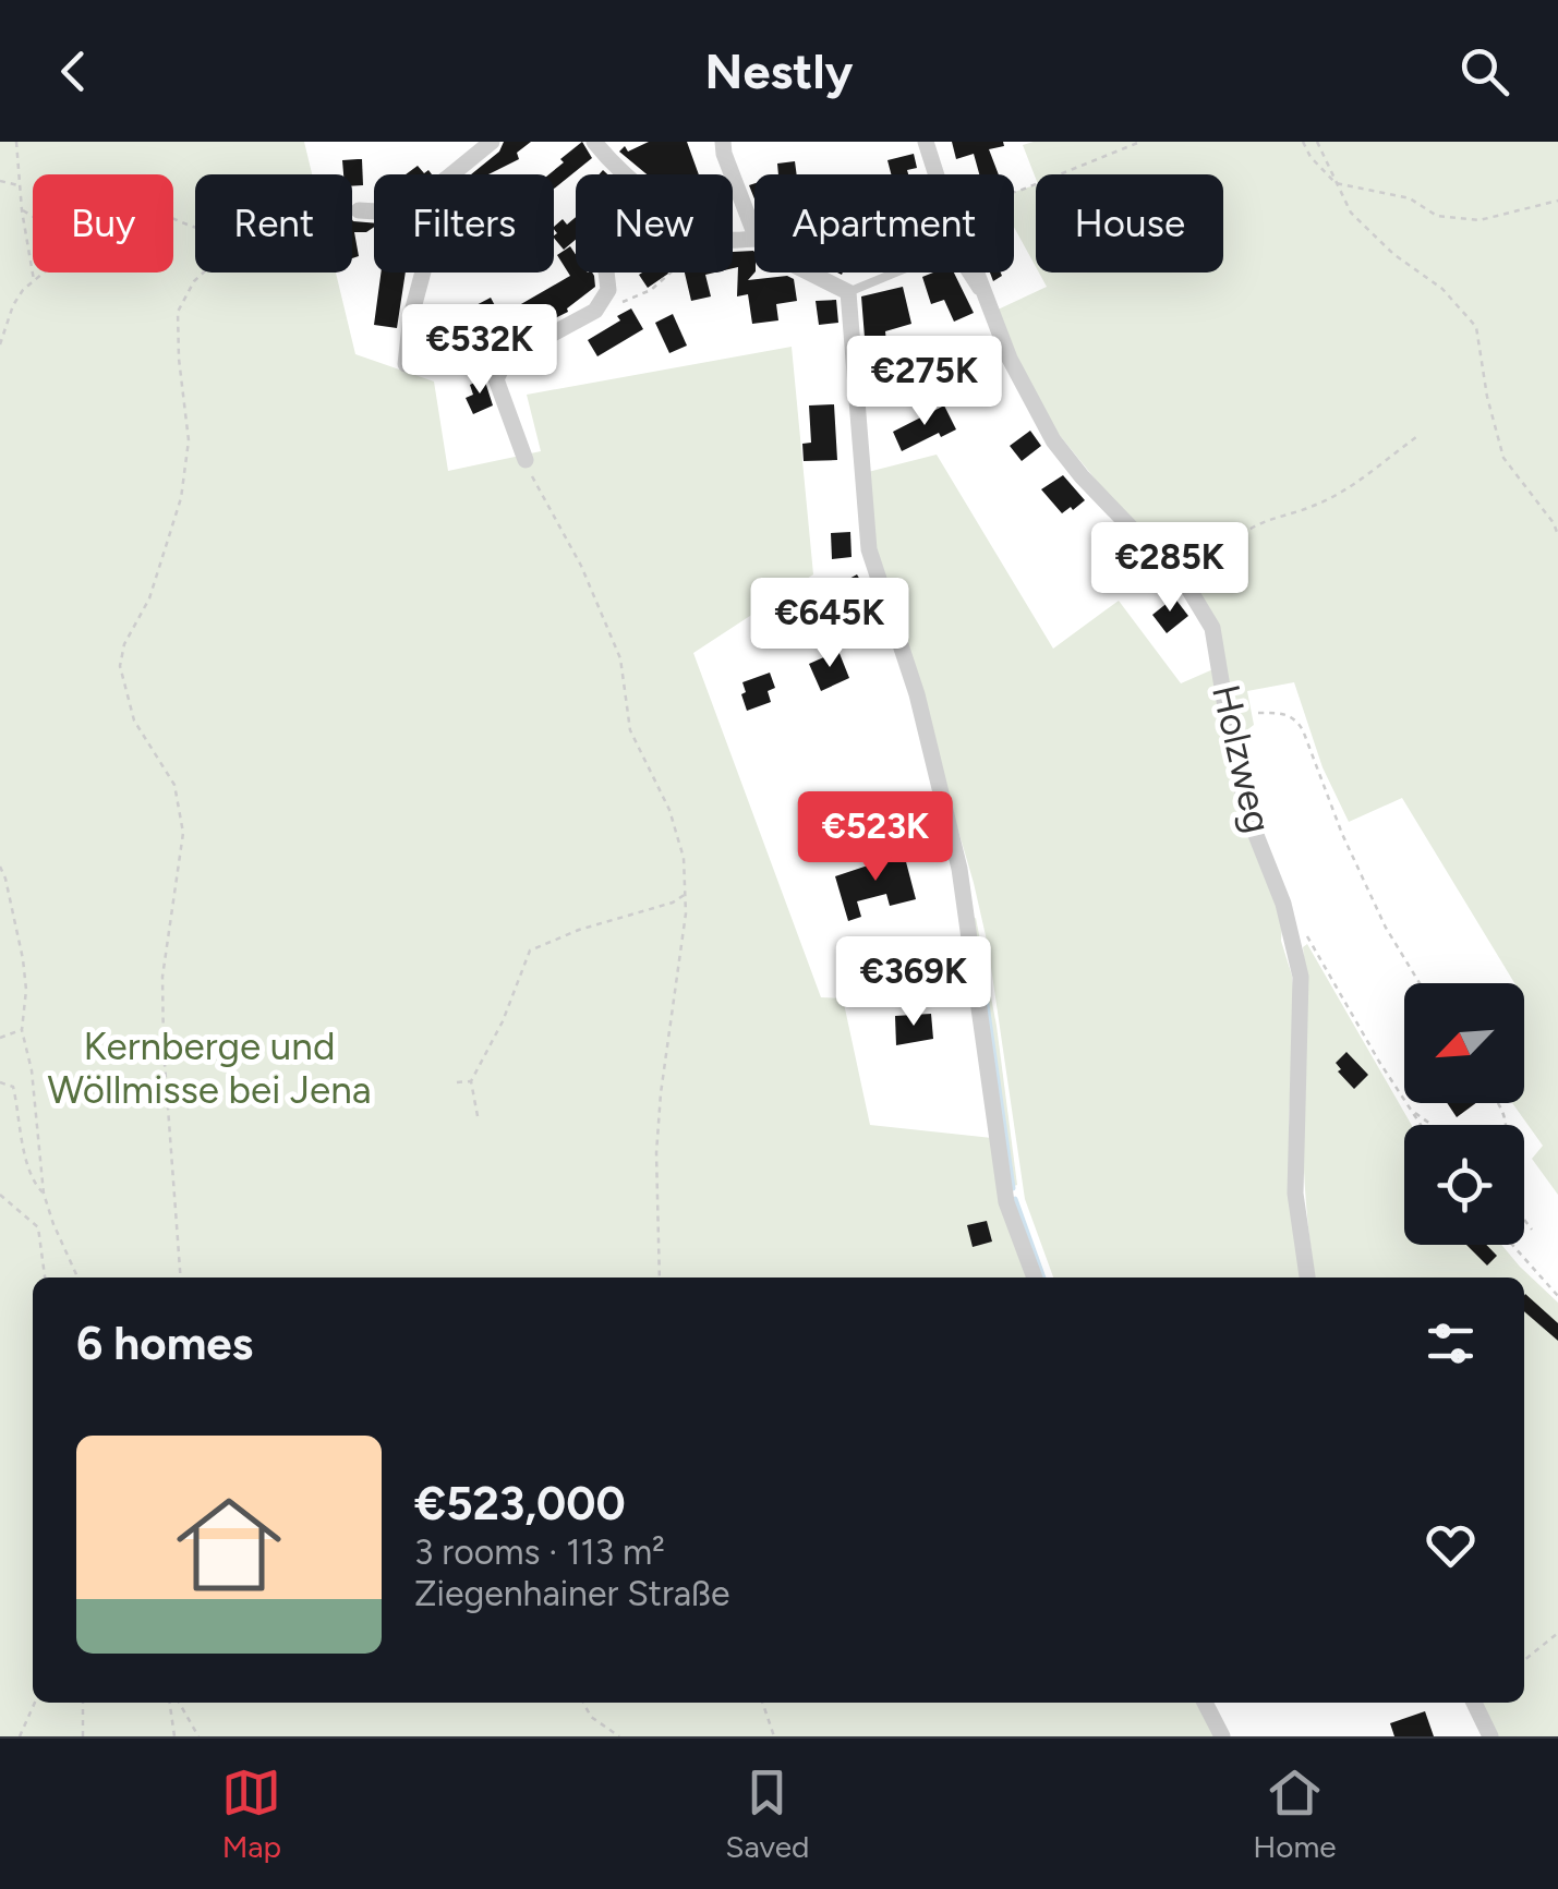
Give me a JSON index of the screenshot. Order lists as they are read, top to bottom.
{
  "streets": {
    "street": ["Holzweg"]
  },
  "parks": ["Kernberge und Wöllmisse bei Jena"],
  "north": "bottom left",
  "page": {
    "header": "Nestly",
    "chip": [
      "Buy",
      "Rent",
      "Filters",
      "New",
      "Apartment",
      "House"
    ],
    "price": [
      "€532K",
      "€275K",
      "€285K",
      "€645K",
      "€523K",
      "€369K"
    ],
    "heading": "6 homes",
    "list": [
      {
        "name": "€523,000",
        "note": "3 rooms · 113 m² · Ziegenhainer Straße"
      }
    ],
    "tabs": ["Map", "Saved", "Home"]
  }
}
